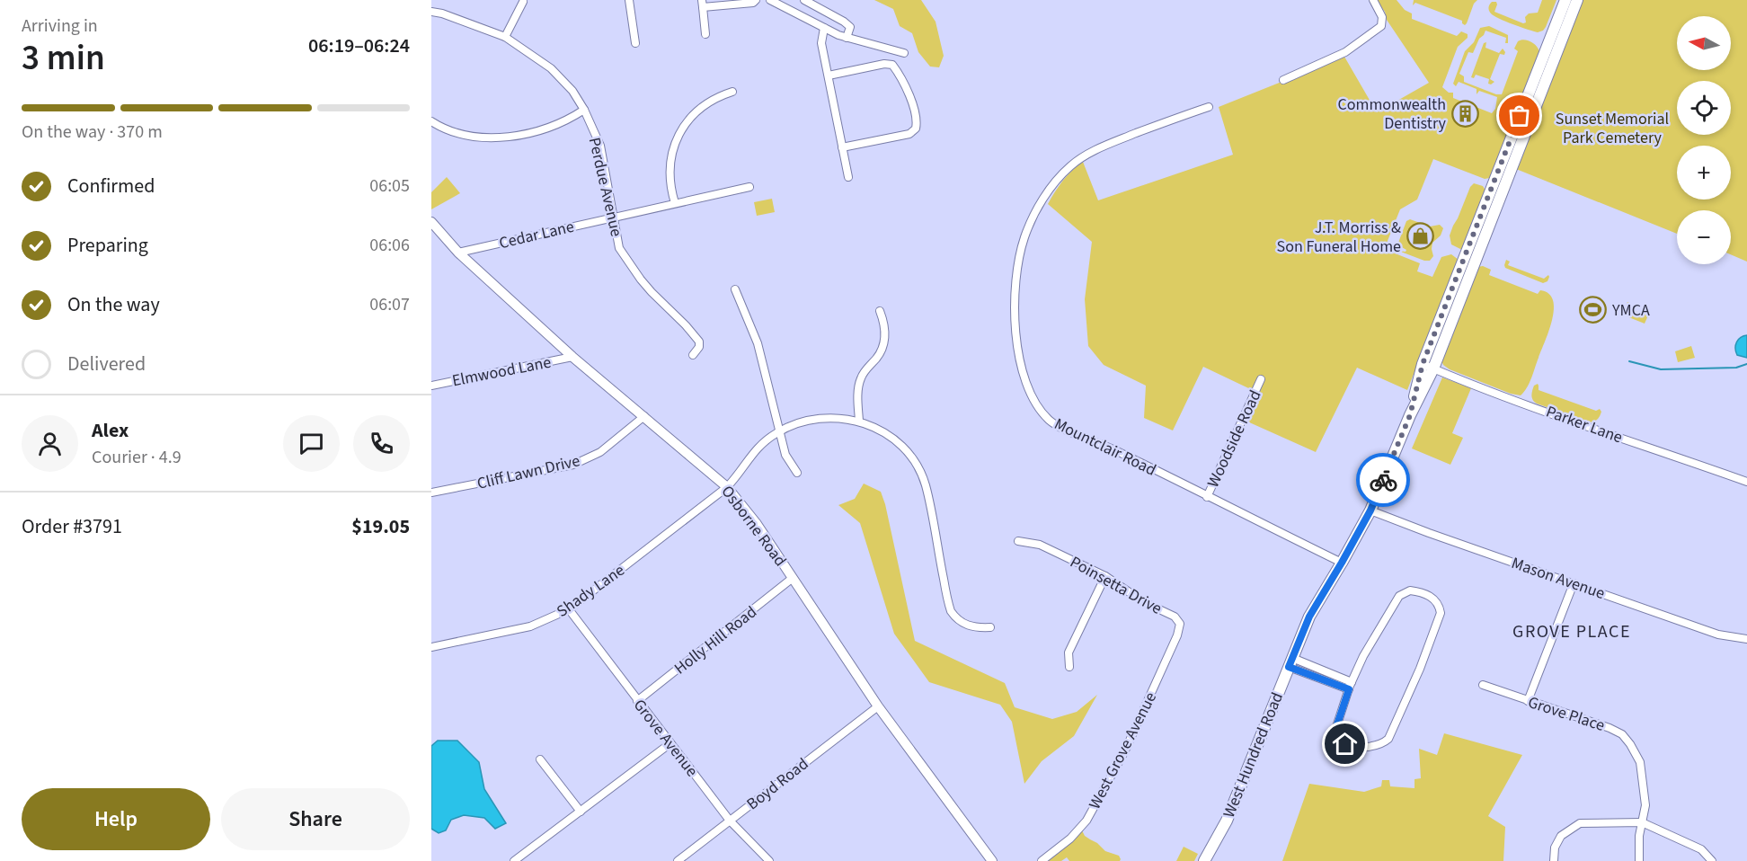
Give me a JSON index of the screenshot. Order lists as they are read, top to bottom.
{
  "streets": {
    "main road": ["West Hundred Road"],
    "street": [
      "Perdue Avenue",
      "Cedar Lane",
      "Elmwood Lane",
      "Parker Lane",
      "Woodside Road",
      "Mountclair Road",
      "Cliff Lawn Drive",
      "Osborne Road",
      "Mason Avenue",
      "Poinsetta Drive",
      "Shady Lane",
      "Holly Hill Road",
      "Grove Place",
      "Grove Avenue",
      "West Grove Avenue",
      "Boyd Road"
    ]
  },
  "crossings": [
    ["Perdue Avenue", "Cedar Lane"],
    ["Cedar Lane", "Osborne Road"],
    ["Elmwood Lane", "Osborne Road"],
    ["Parker Lane", "West Hundred Road"],
    ["Woodside Road", "Mountclair Road"],
    ["Mountclair Road", "West Hundred Road"],
    ["Cliff Lawn Drive", "Osborne Road"],
    ["Osborne Road", "Shady Lane"],
    ["Osborne Road", "Holly Hill Road"],
    ["Osborne Road", "Boyd Road"],
    ["Mason Avenue", "West Hundred Road"],
    ["Poinsetta Drive", "West Grove Avenue"],
    ["Shady Lane", "Grove Avenue"],
    ["Holly Hill Road", "Grove Avenue"],
    ["Grove Avenue", "Boyd Road"]
  ],
  "districts": ["GROVE PLACE"],
  "parks": ["Sunset Memorial Park Cemetery"],
  "places": {
    "building": ["Commonwealth Dentistry"],
    "shop": ["J.T. Morriss & Son Funeral Home"],
    "sports": ["YMCA"]
  },
  "north": "left",
  "page": {
    "heading": ["3 min", "Arriving in", "06:19–06:24"],
    "panel": [
      "Alex",
      "Courier · 4.9",
      "Order #3791",
      "$19.05"
    ],
    "map_buttons": ["+", "−"],
    "bar": "On the way · 370 m",
    "list": [
      ["Confirmed", "06:05"],
      ["Preparing", "06:06"],
      ["On the way", "06:07"],
      "Delivered"
    ],
    "buttons": ["Help", "Share"]
  }
}
